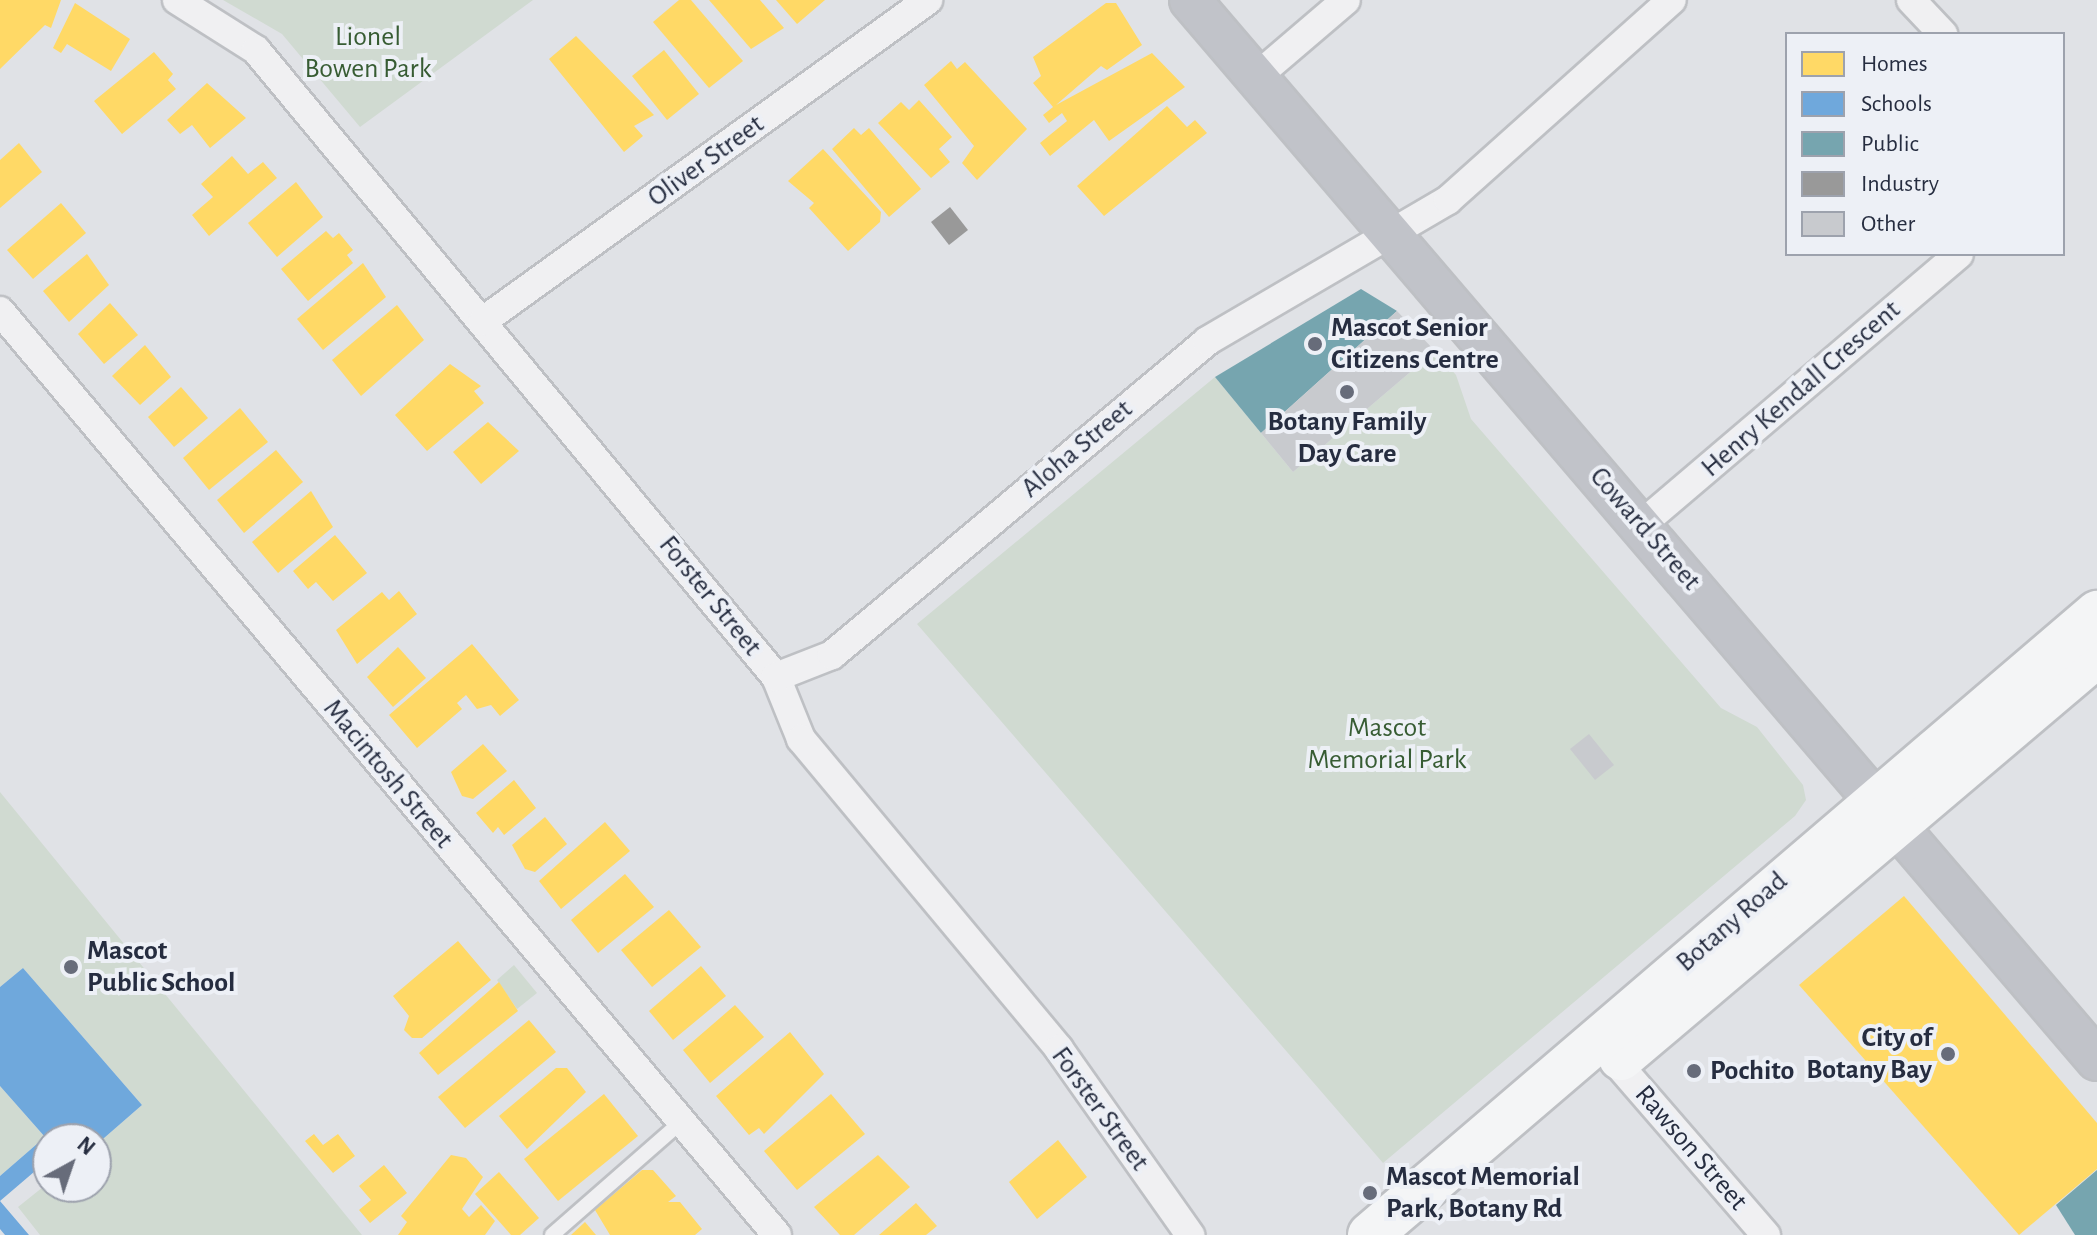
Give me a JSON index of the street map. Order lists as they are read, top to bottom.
{
  "streets": {
    "main road": ["Botany Road"],
    "street": [
      "Oliver Street",
      "Henry Kendall Crescent",
      "Aloha Street",
      "Coward Street",
      "Forster Street",
      "Macintosh Street",
      "Rawson Street"
    ]
  },
  "crossings": [
    ["Oliver Street", "Forster Street"],
    ["Henry Kendall Crescent", "Coward Street"],
    ["Aloha Street", "Coward Street"],
    ["Aloha Street", "Forster Street"],
    ["Coward Street", "Botany Road"],
    ["Botany Road", "Rawson Street"]
  ],
  "parks": ["Lionel Bowen Park", "Mascot Memorial Park"],
  "places": [
    "Mascot Senior Citizens Centre",
    "Botany Family Day Care",
    "Mascot Public School",
    "City of Botany Bay",
    "Pochito",
    "Mascot Memorial Park, Botany Rd"
  ],
  "legend": [
    "Homes",
    "Schools",
    "Public",
    "Industry",
    "Other"
  ],
  "north": "top right"
}
